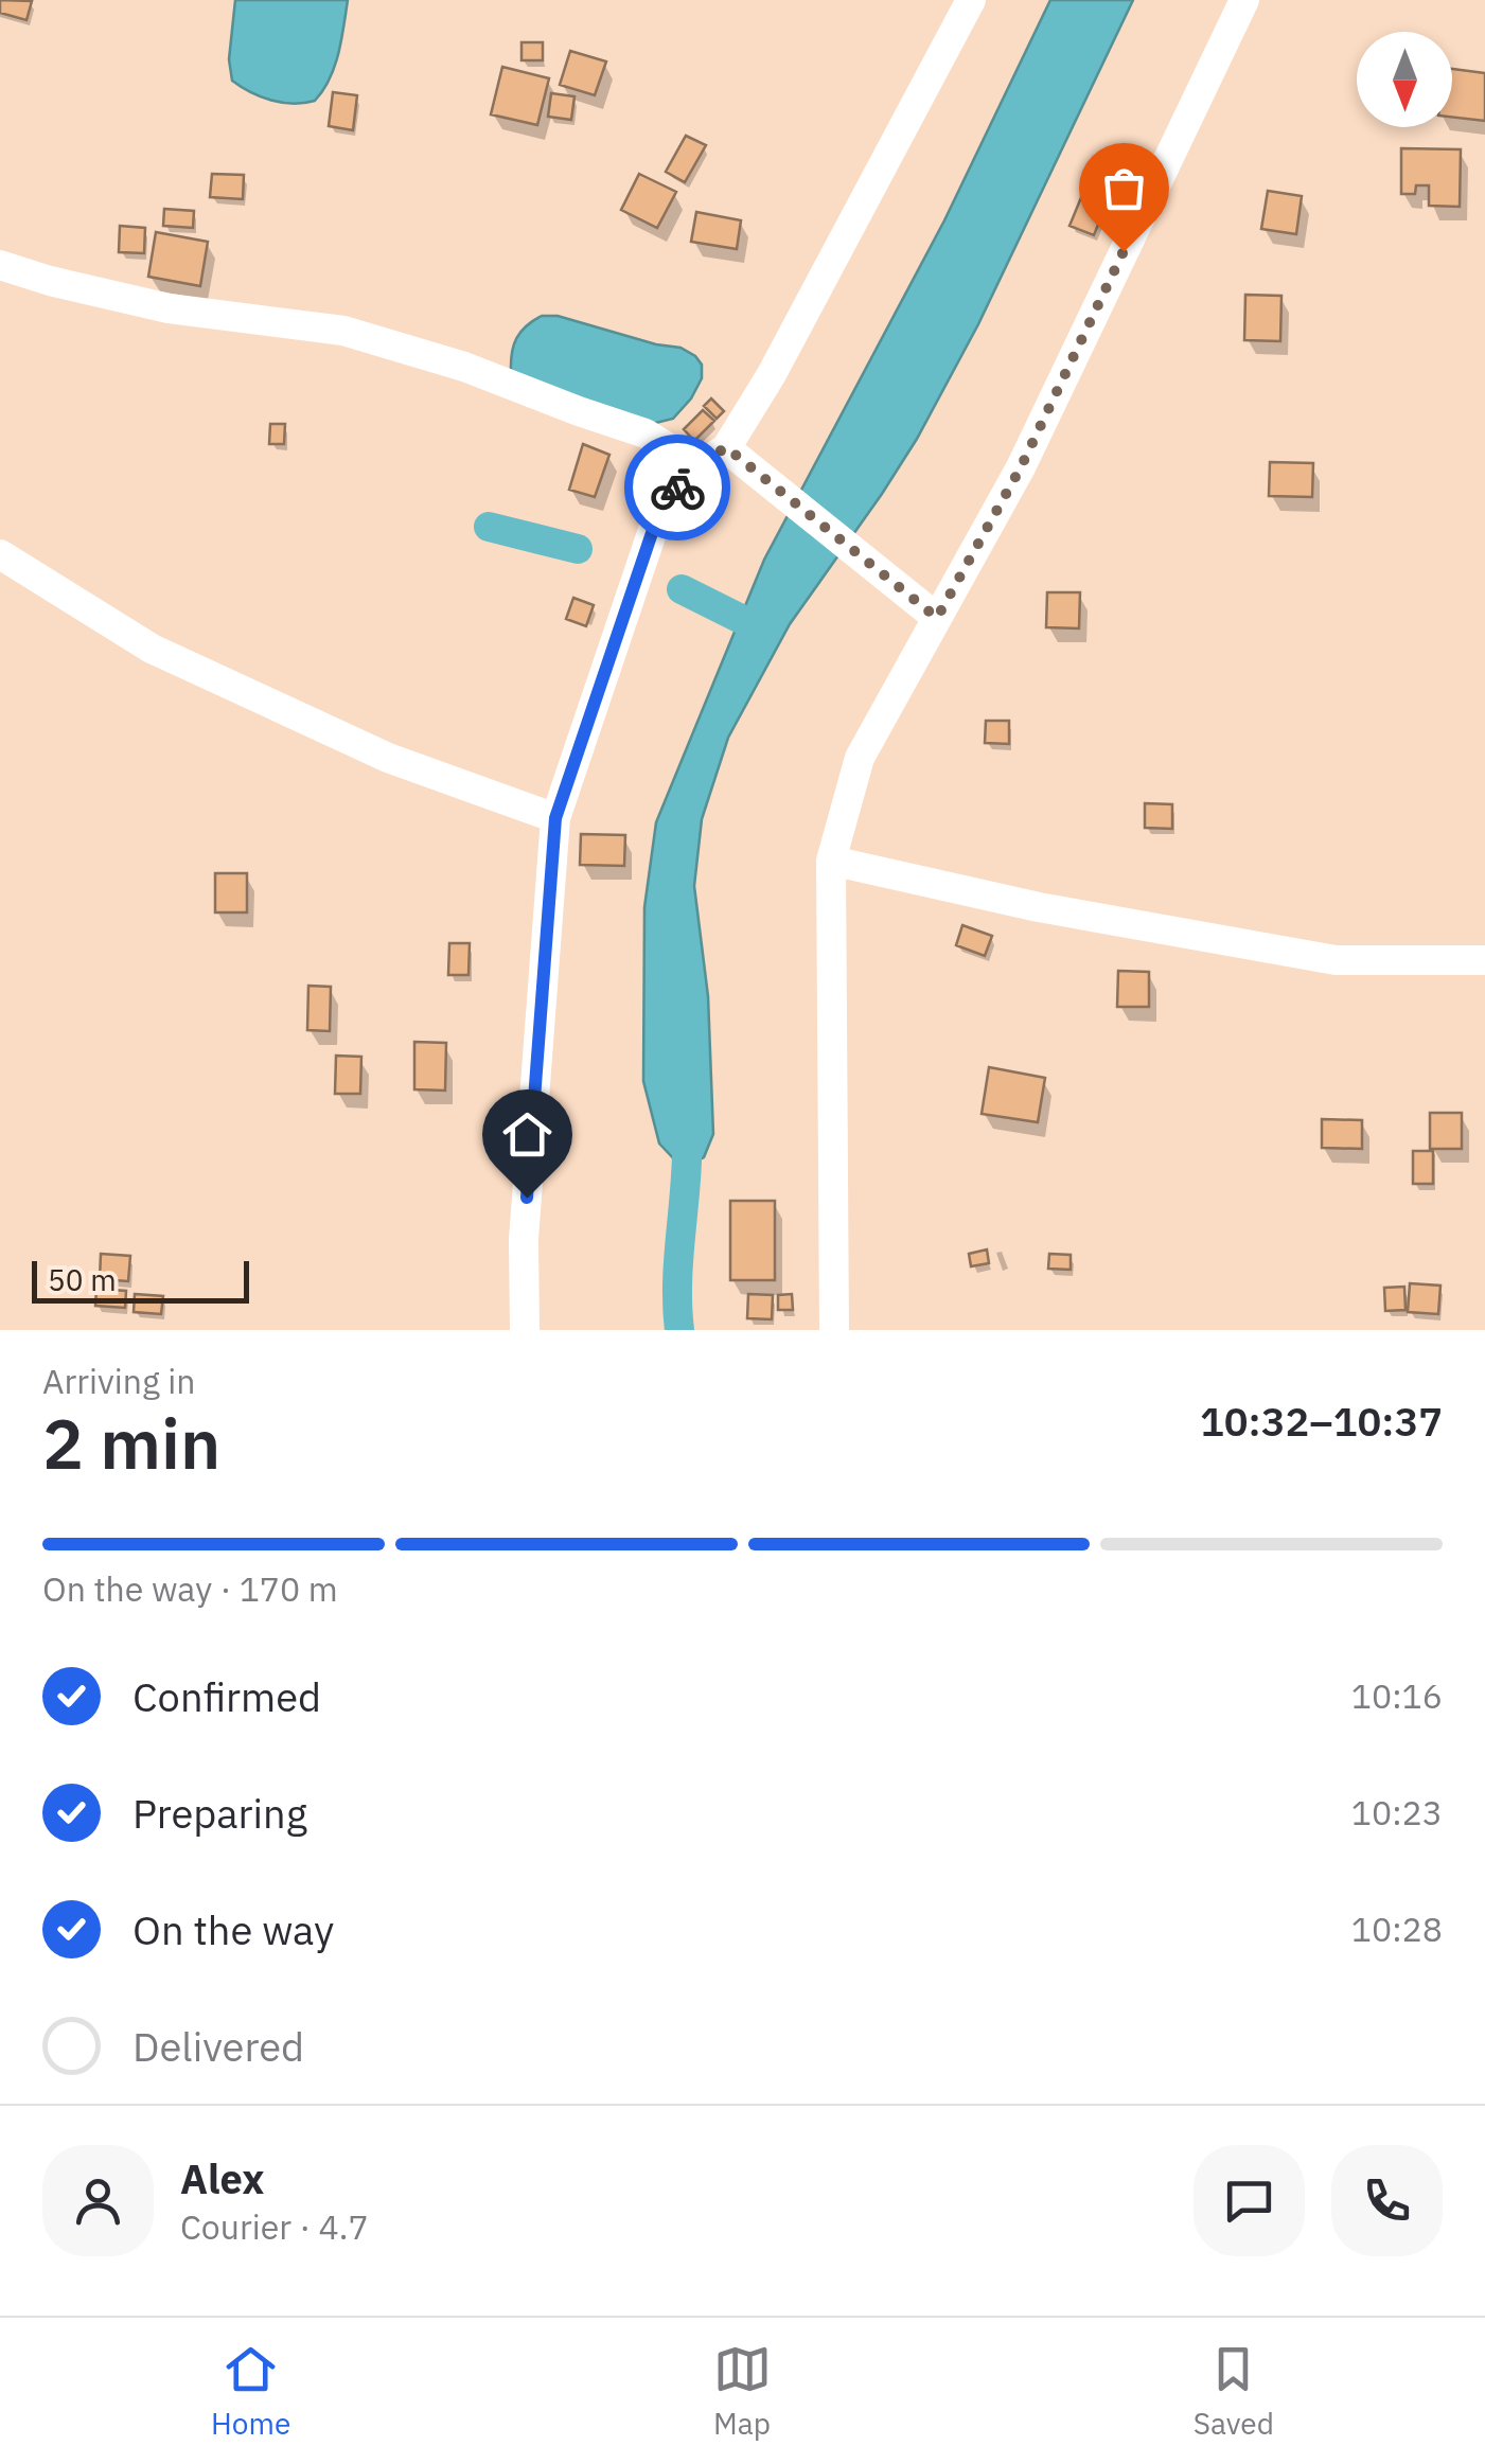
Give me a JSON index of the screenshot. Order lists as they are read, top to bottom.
{
  "scale_bar": "50 m",
  "north": "bottom",
  "page": {
    "scale": "50 m",
    "heading": ["2 min", "Arriving in", "10:32–10:37"],
    "panel": ["Alex", "Courier · 4.7"],
    "bar": "On the way · 170 m",
    "list": [
      ["Confirmed", "10:16"],
      ["Preparing", "10:23"],
      ["On the way", "10:28"],
      "Delivered"
    ],
    "tabs": ["Home", "Map", "Saved"]
  }
}
